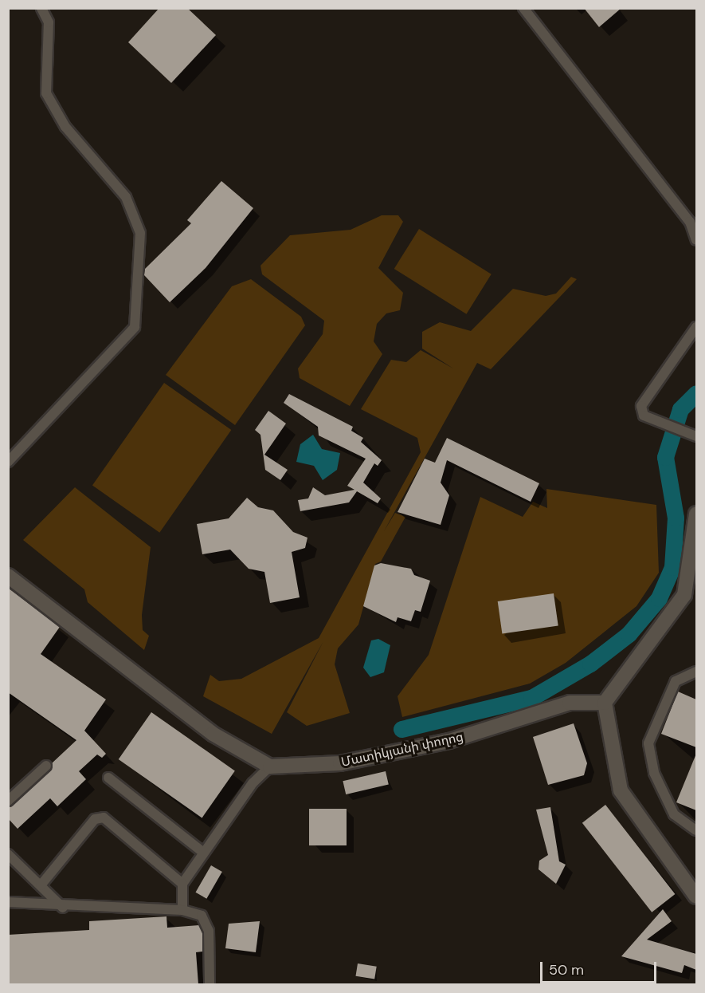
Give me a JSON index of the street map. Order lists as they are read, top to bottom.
{
  "streets": {
    "street": ["Մատիկյանի փողոց"]
  },
  "scale_bar": "50 m"
}
